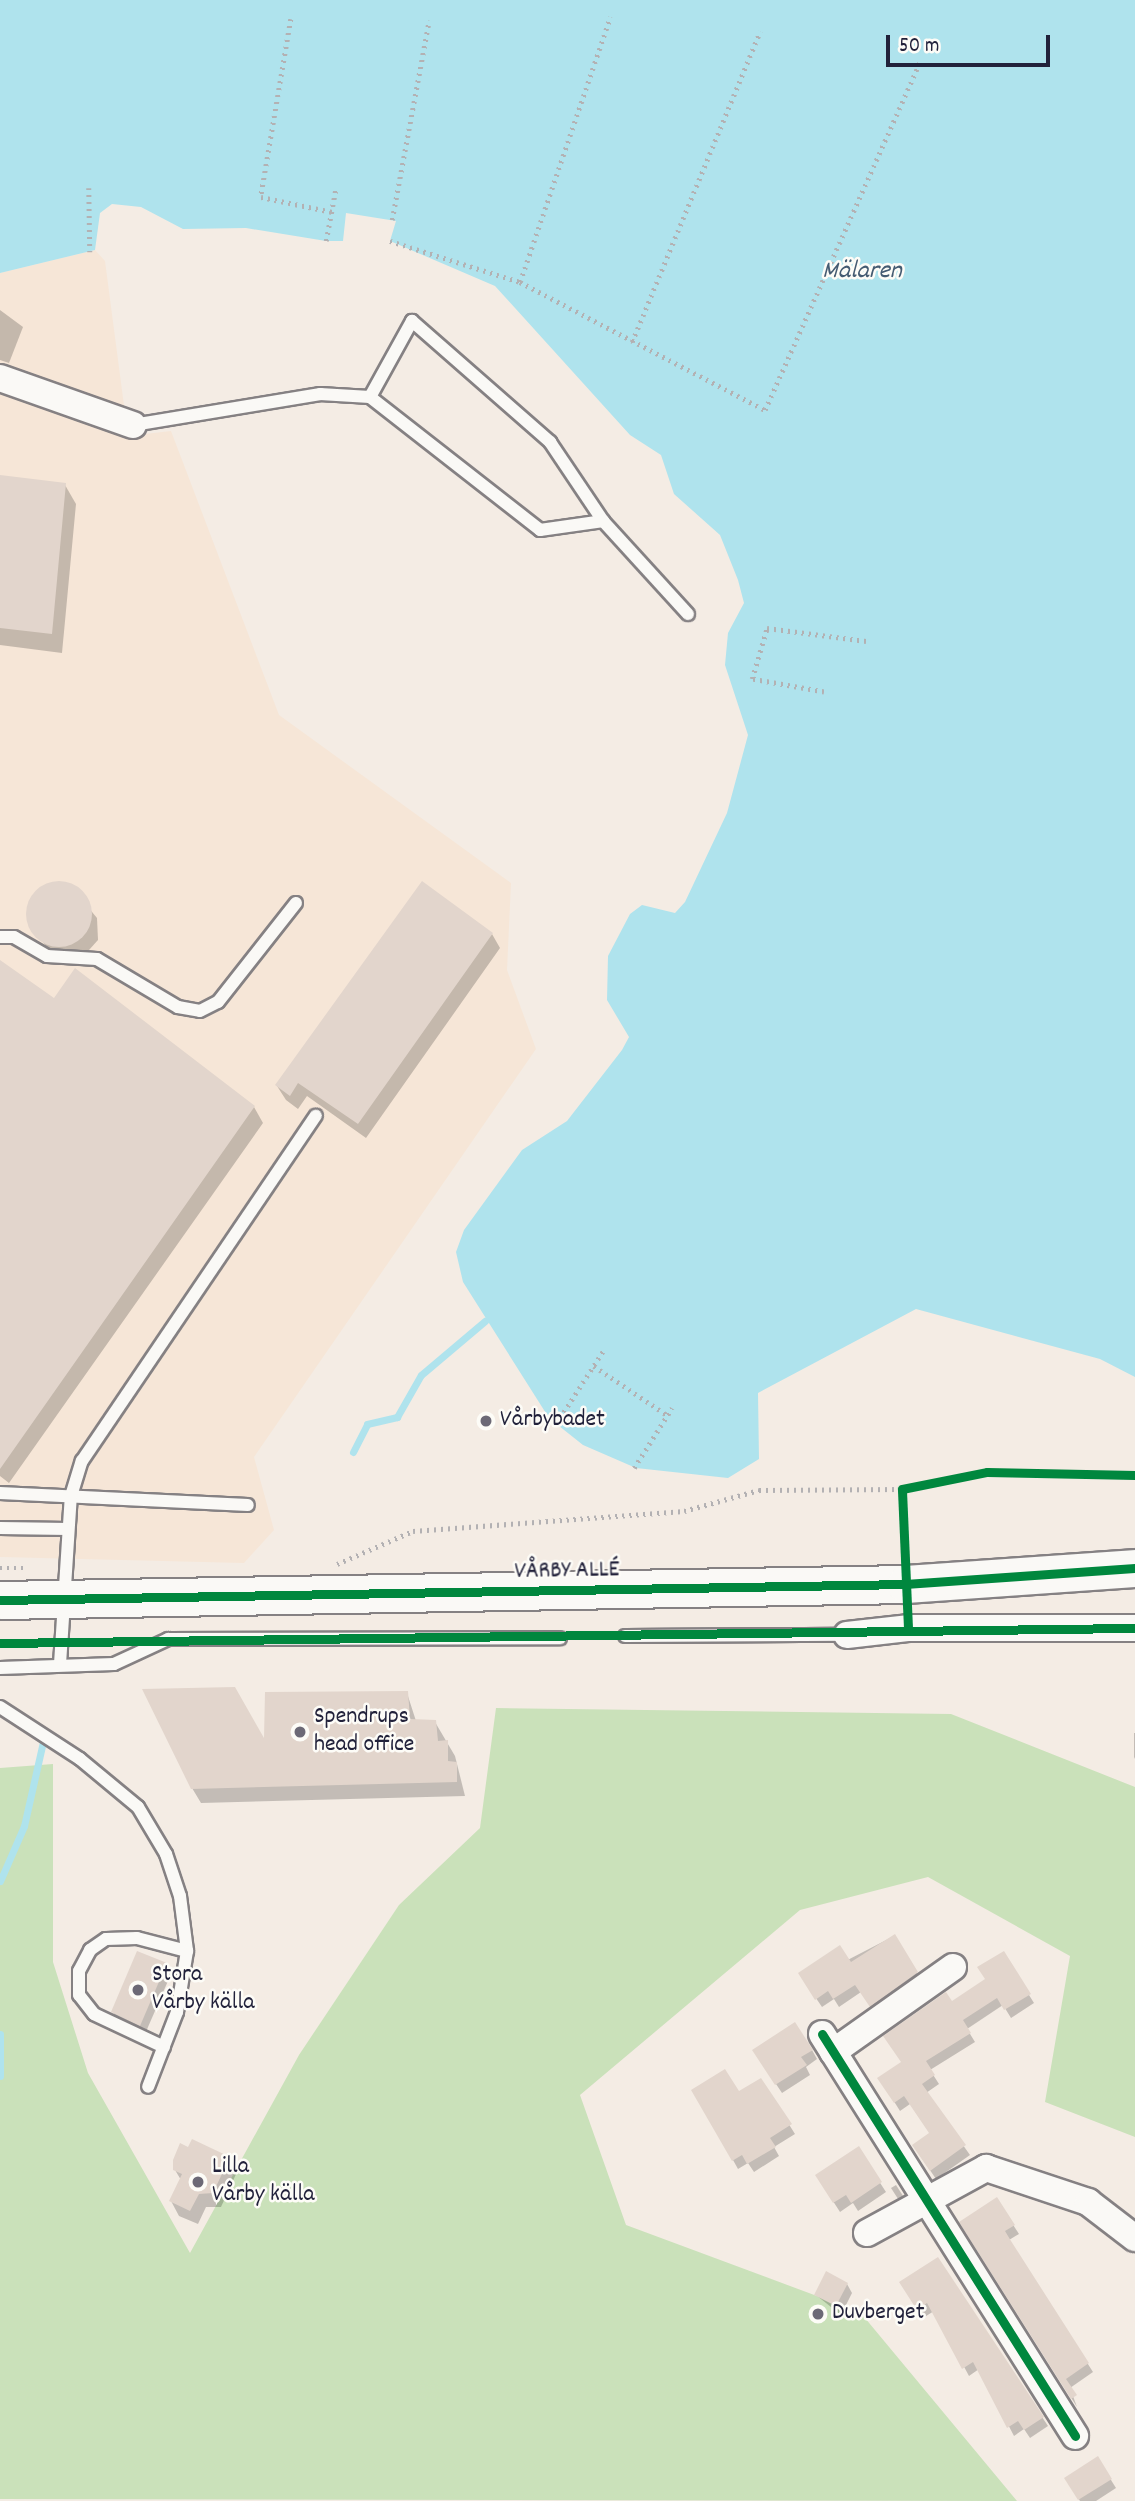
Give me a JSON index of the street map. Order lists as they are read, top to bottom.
{
  "streets": {
    "street": ["VÅRBY ALLÉ"]
  },
  "water": ["Mälaren"],
  "places": [
    "Vårbybadet",
    "Spendrups head office",
    "Stora Vårby källa",
    "Lilla Vårby källa",
    "Duvberget"
  ],
  "scale_bar": "50 m"
}
